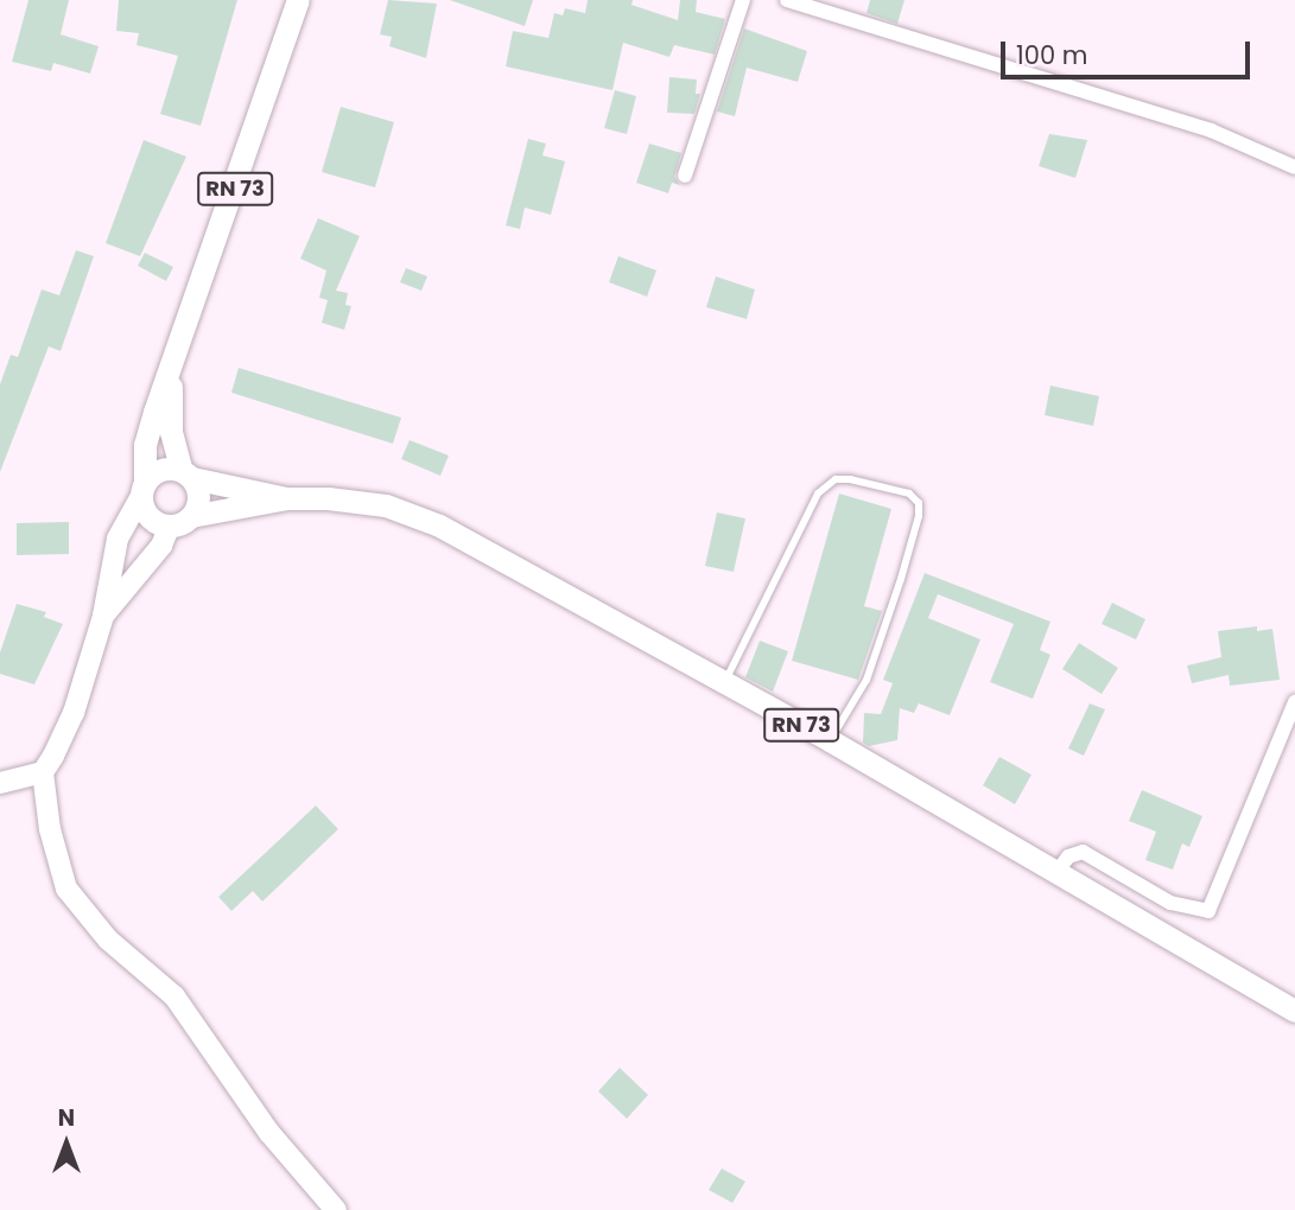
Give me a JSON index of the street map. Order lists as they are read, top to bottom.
{
  "streets": {
    "main road": ["RN 73"]
  },
  "scale_bar": "100 m",
  "north": "top"
}
